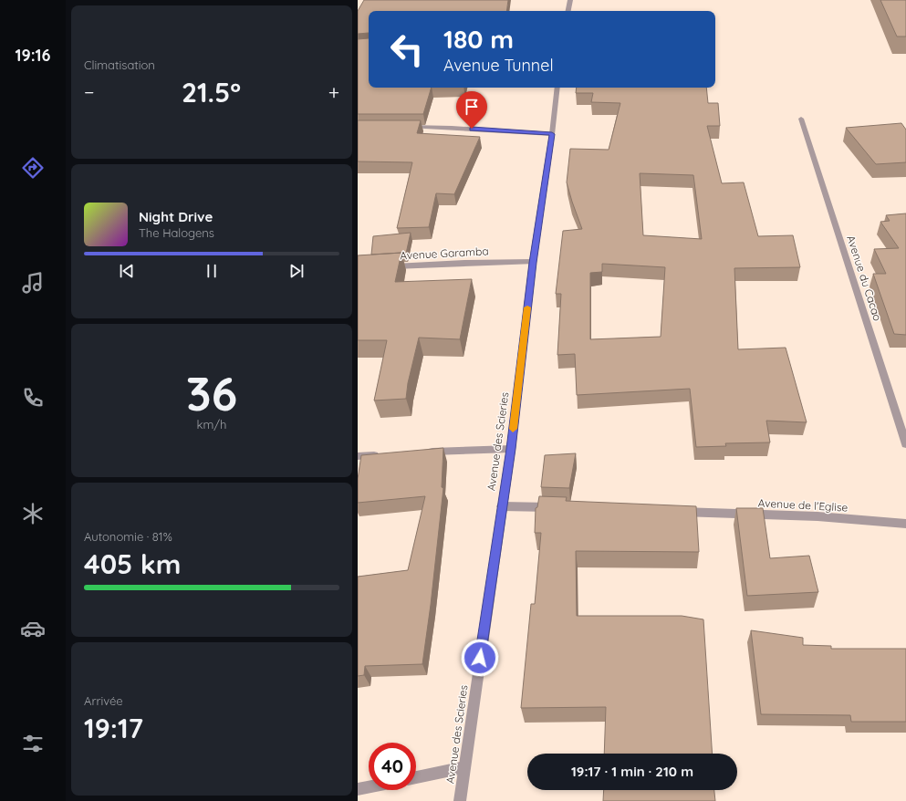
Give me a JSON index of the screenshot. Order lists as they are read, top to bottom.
{
  "streets": {
    "street": [
      "Avenue Garamba",
      "Avenue du Cacao",
      "Avenue des Scieries",
      "Avenue de l'Eglise"
    ]
  },
  "crossings": [
    ["Avenue Garamba", "Avenue des Scieries"]
  ],
  "page": {
    "tabs": "19:16",
    "tile": [
      "Climatisation",
      ["36", "km/h"],
      ["Autonomie · 81%", "405 km"],
      ["Arrivée", "19:17"]
    ],
    "turn": ["180 m", "Avenue Tunnel"],
    "heat": ["−", "21.5°", "+"],
    "song": ["Night Drive", "The Halogens"],
    "limit": "40",
    "trip": "19:17 · 1 min · 210 m"
  }
}
